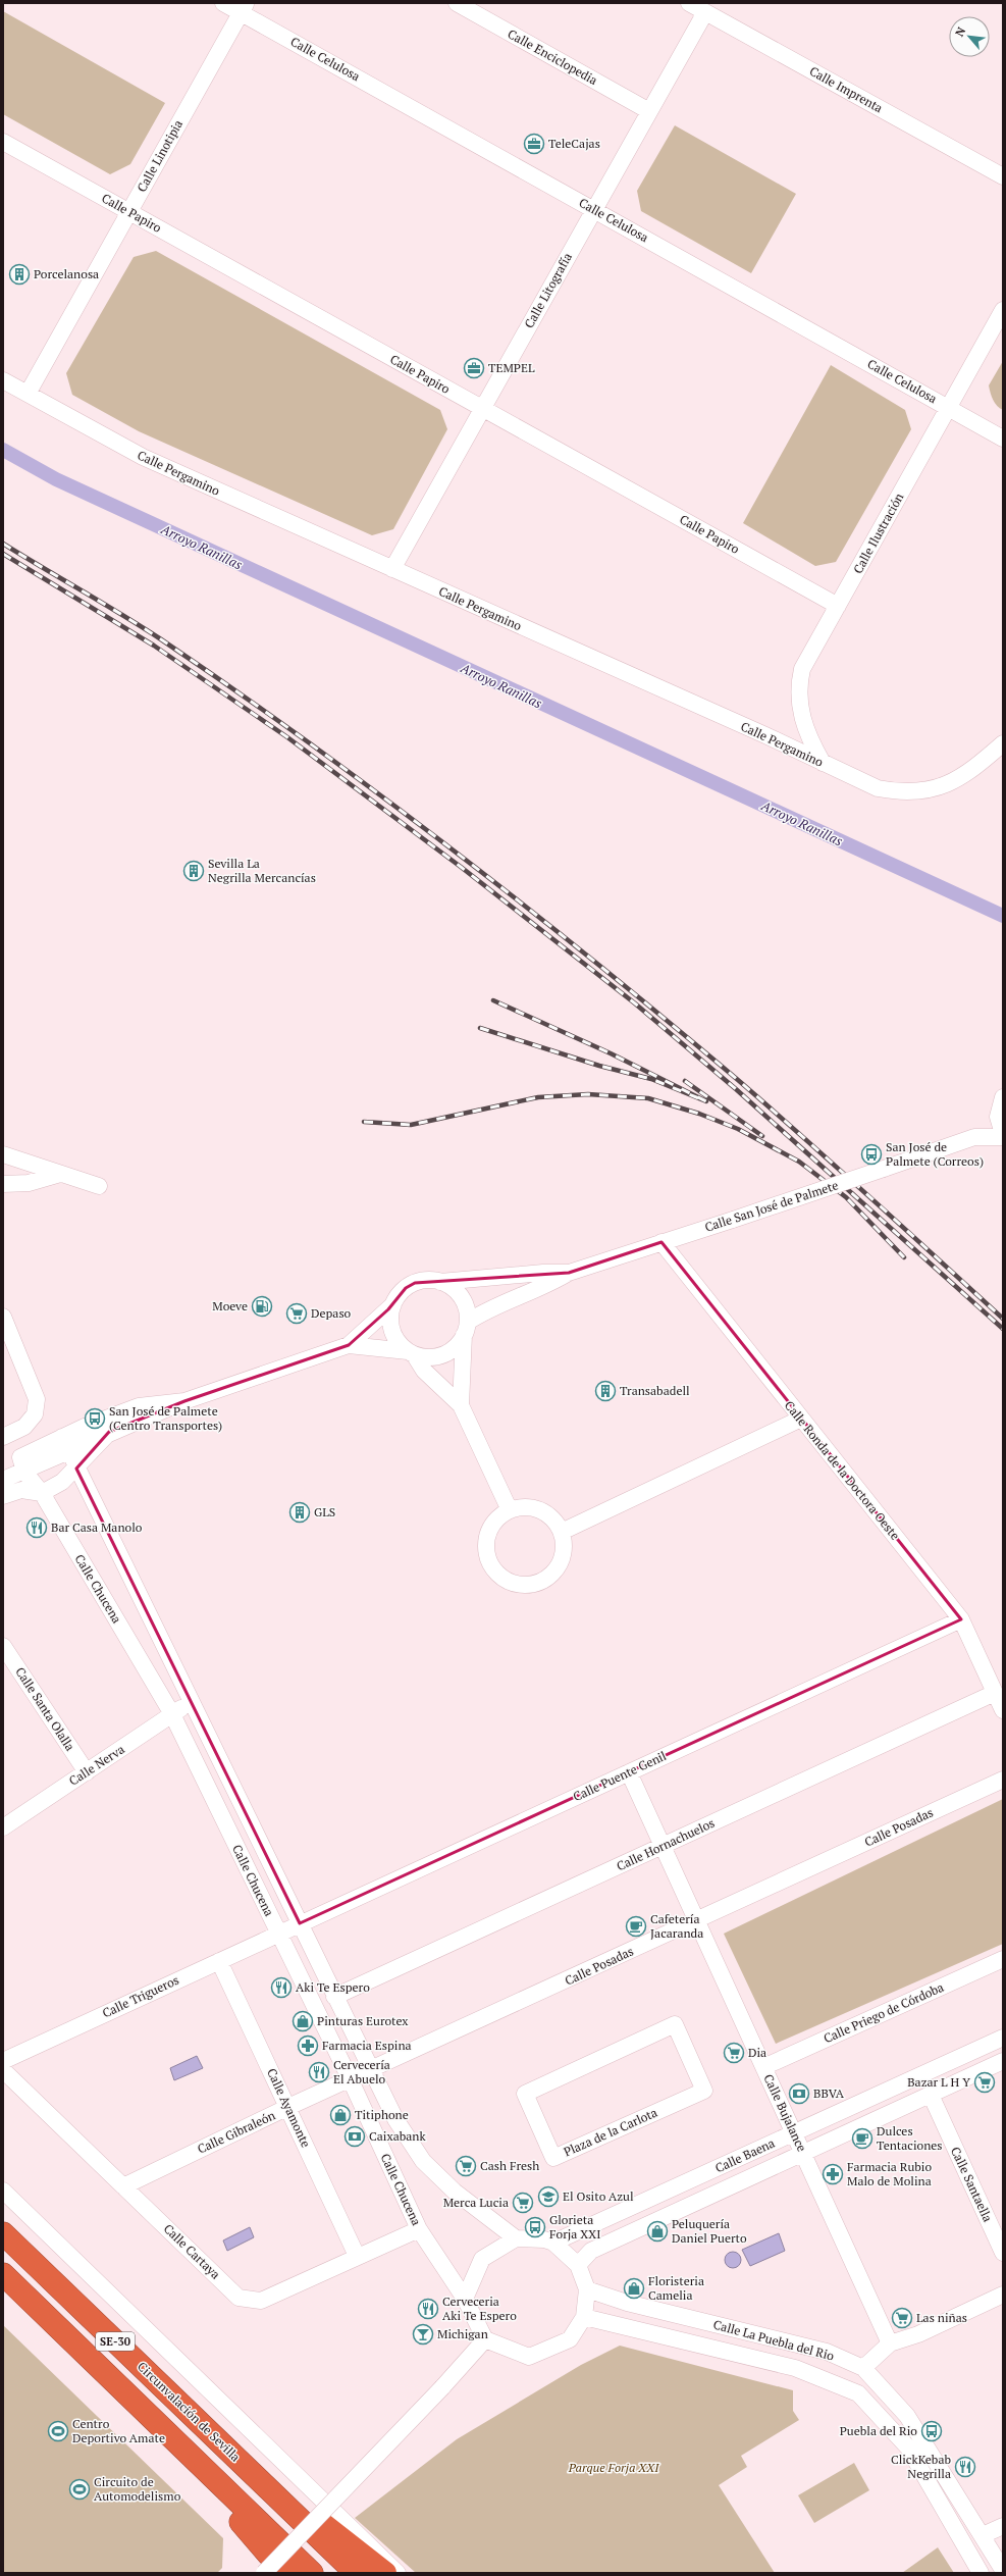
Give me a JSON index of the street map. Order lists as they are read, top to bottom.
{
  "streets": {
    "highway": ["SE-30", "Circunvalación de Sevilla"],
    "street": [
      "Calle Enciclopedia",
      "Calle Celulosa",
      "Calle Imprenta",
      "Calle Linotipia",
      "Calle Papiro",
      "Calle Litografía",
      "Calle Pergamino",
      "Calle Ilustración",
      "Calle San José de Palmete",
      "Calle Ronda de la Doctora Oeste",
      "Calle Chucena",
      "Calle Santa Olalla",
      "Calle Nerva",
      "Calle Puente Genil",
      "Calle Posadas",
      "Calle Hornachuelos",
      "Calle Trigueros",
      "Calle Priego de Córdoba",
      "Calle Ayamonte",
      "Calle Bujalance",
      "Calle Gibraleón",
      "Plaza de la Carlota",
      "Calle Baena",
      "Calle Santaella",
      "Calle Cartaya",
      "Calle La Puebla del Rio"
    ]
  },
  "crossings": [
    ["Calle Enciclopedia", "Calle Litografía"],
    ["Calle Celulosa", "Calle Linotipia"],
    ["Calle Celulosa", "Calle Litografía"],
    ["Calle Celulosa", "Calle Ilustración"],
    ["Calle Imprenta", "Calle Litografía"],
    ["Calle Linotipia", "Calle Papiro"],
    ["Calle Linotipia", "Calle Pergamino"],
    ["Calle Papiro", "Calle Litografía"],
    ["Calle Papiro", "Calle Ilustración"],
    ["Calle Litografía", "Calle Pergamino"],
    ["Calle Pergamino", "Calle Ilustración"],
    ["Calle San José de Palmete", "Calle Ronda de la Doctora Oeste"],
    ["Calle Ronda de la Doctora Oeste", "Calle Puente Genil"],
    ["Calle Ronda de la Doctora Oeste", "Calle Hornachuelos"],
    ["Calle Chucena", "Calle Nerva"],
    ["Calle Chucena", "Calle Puente Genil"],
    ["Calle Chucena", "Calle Posadas"],
    ["Calle Chucena", "Calle Hornachuelos"],
    ["Calle Chucena", "Calle Trigueros"],
    ["Calle Chucena", "Calle Gibraleón"],
    ["Calle Chucena", "Calle Baena"],
    ["Calle Chucena", "Calle Cartaya"],
    ["Calle Chucena", "Calle La Puebla del Rio"],
    ["Calle Santa Olalla", "Calle Nerva"],
    ["Calle Puente Genil", "Calle Trigueros"],
    ["Calle Puente Genil", "Calle Bujalance"],
    ["Calle Posadas", "Calle Bujalance"],
    ["Calle Posadas", "Calle Gibraleón"],
    ["Calle Hornachuelos", "Calle Bujalance"],
    ["Calle Trigueros", "Calle Ayamonte"],
    ["Calle Priego de Córdoba", "Calle Bujalance"],
    ["Calle Ayamonte", "Calle Gibraleón"],
    ["Calle Ayamonte", "Calle Cartaya"],
    ["Calle Bujalance", "Calle Baena"],
    ["Calle Gibraleón", "Calle Cartaya"],
    ["Calle Baena", "Calle Santaella"],
    ["Calle Baena", "Calle La Puebla del Rio"]
  ],
  "water": ["Arroyo Ranillas"],
  "parks": ["Parque Forja XXI"],
  "places": {
    "office": ["TeleCajas", "TEMPEL"],
    "building": [
      "Porcelanosa",
      "Sevilla La Negrilla Mercancías",
      "Transabadell",
      "GLS"
    ],
    "bus stop": [
      "San José de Palmete (Correos)",
      "San José de Palmete (Centro Transportes)",
      "Glorieta Forja XXI",
      "Puebla del Rio"
    ],
    "fuel station": ["Moeve"],
    "supermarket": [
      "Depaso",
      "Dia",
      "Bazar L H Y",
      "Cash Fresh",
      "Merca Lucia",
      "Las niñas"
    ],
    "restaurant": [
      "Bar Casa Manolo",
      "Aki Te Espero",
      "Cervecería El Abuelo",
      "Cerveceria Aki Te Espero",
      "ClickKebab Negrilla"
    ],
    "cafe": ["Cafetería Jacaranda", "Dulces Tentaciones"],
    "shop": [
      "Pinturas Eurotex",
      "Titiphone",
      "Peluquería Daniel Puerto",
      "Floristeria Camelia"
    ],
    "pharmacy": ["Farmacia Espina", "Farmacia Rubio Malo de Molina"],
    "bank": ["BBVA", "Caixabank"],
    "school or university": ["El Osito Azul"],
    "bar": ["Michigan"],
    "sports": ["Centro Deportivo Amate", "Circuito de Automodelismo"]
  },
  "north": "top left"
}
